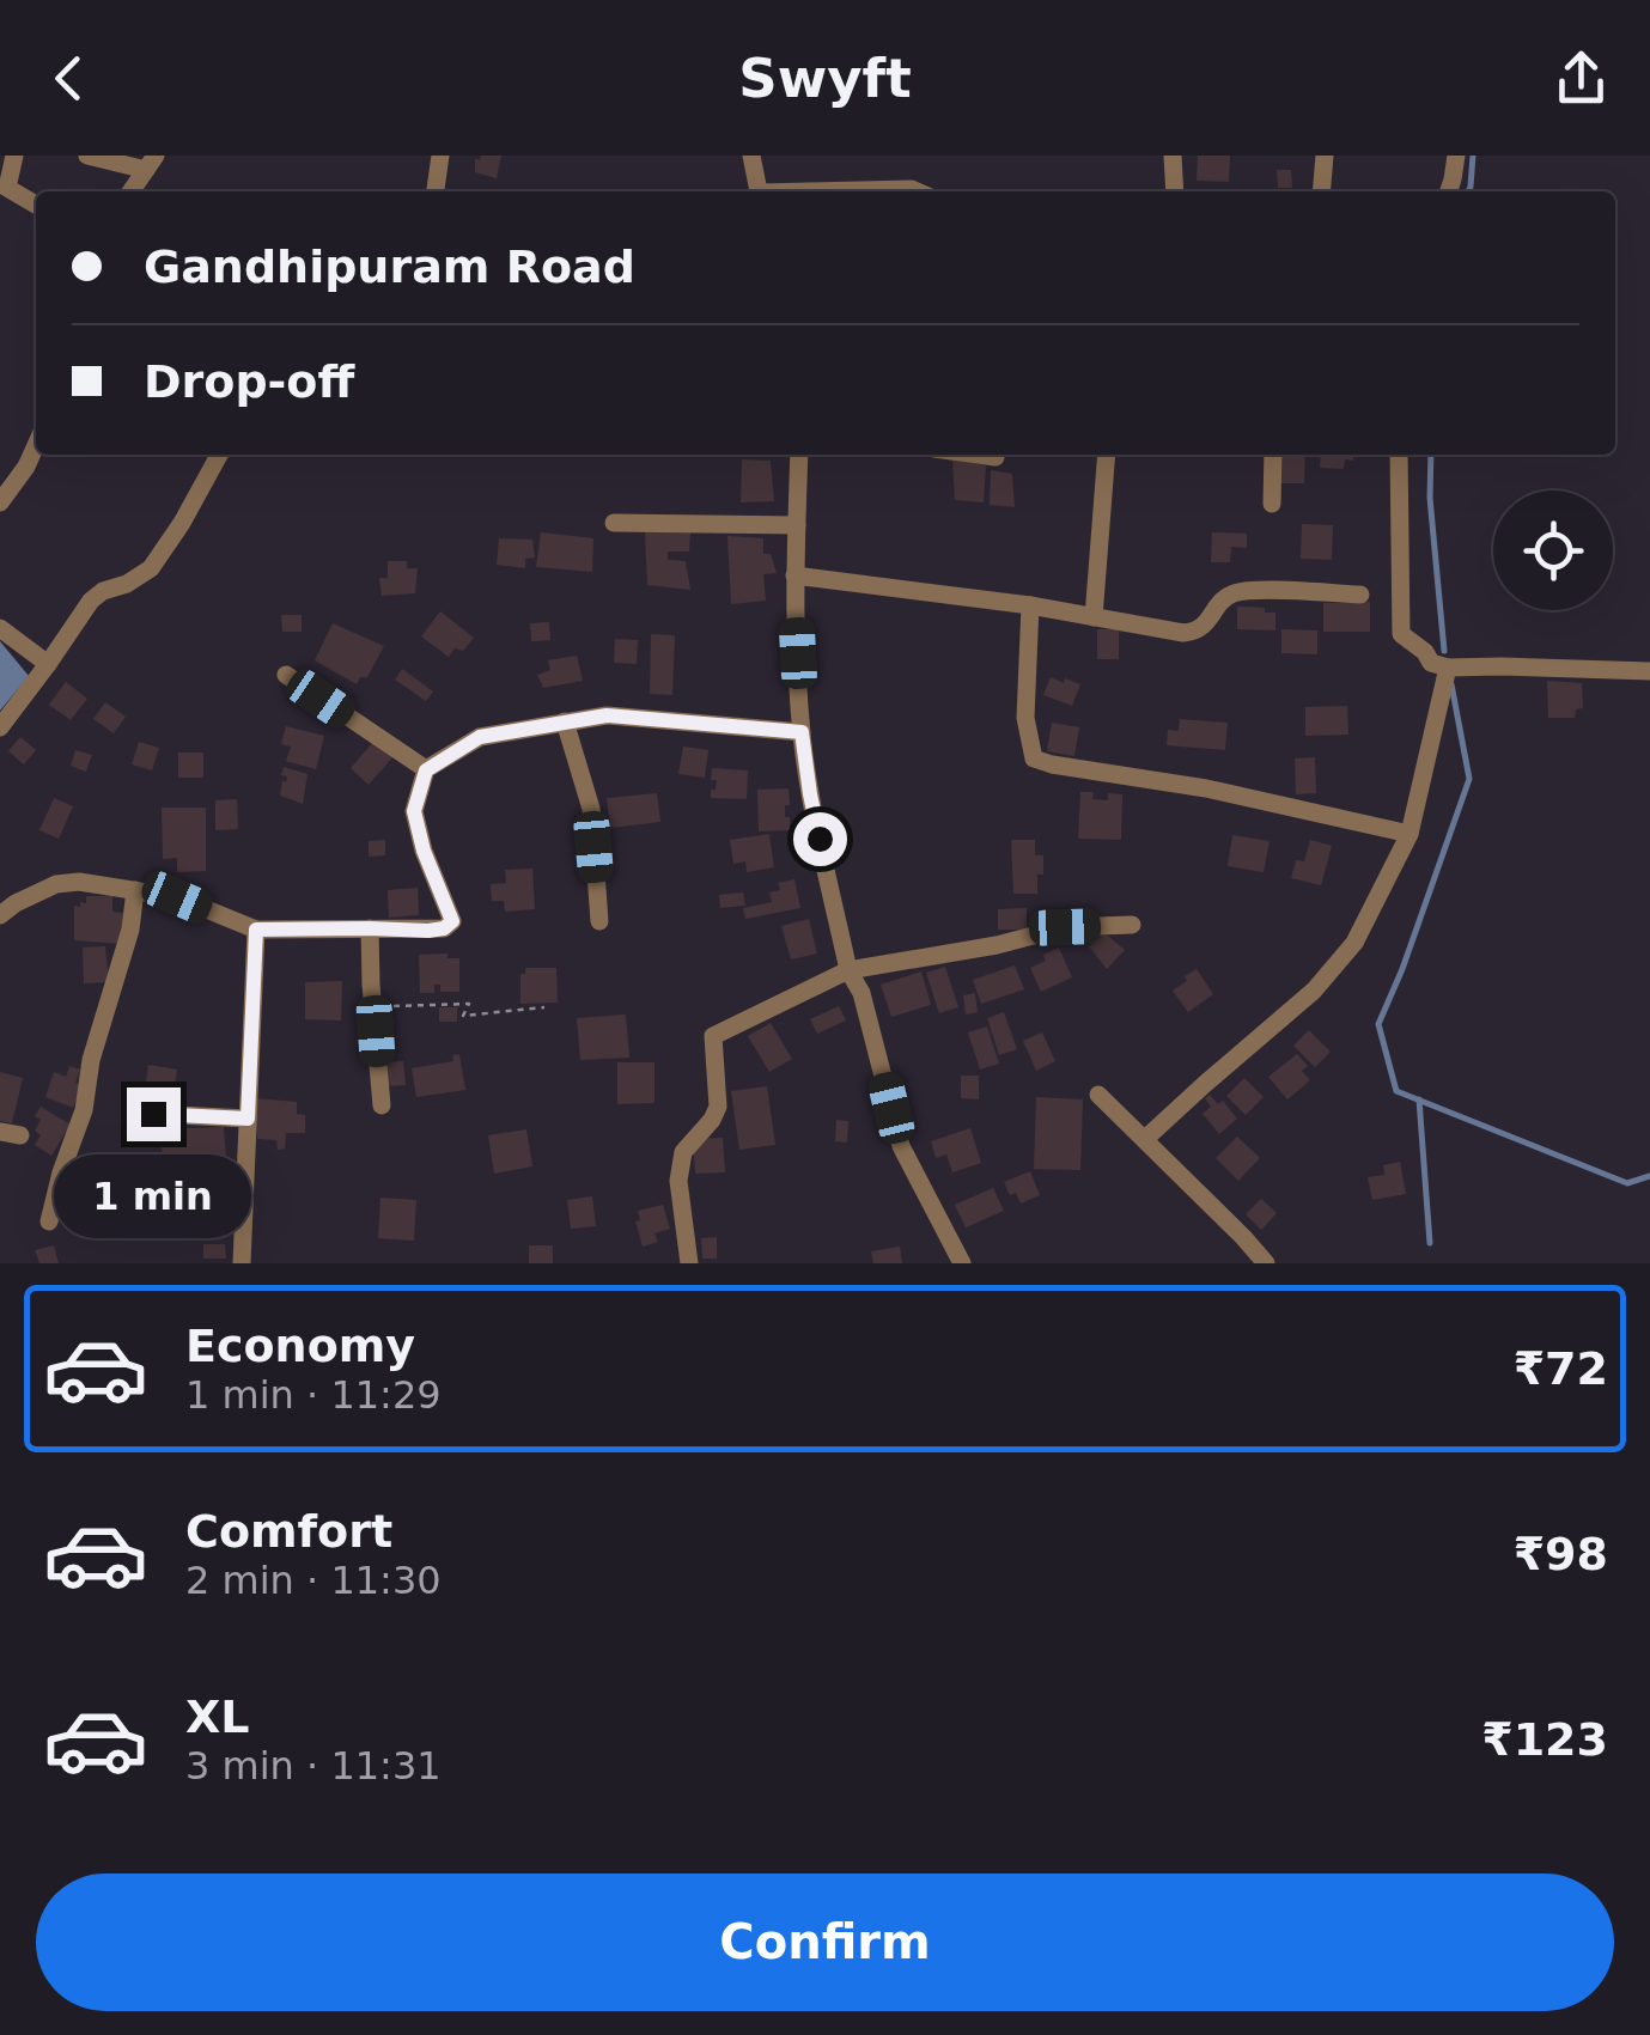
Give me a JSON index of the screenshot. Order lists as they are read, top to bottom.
{
  "page": {
    "header": "Swyft",
    "banner": ["Gandhipuram Road", "Drop-off"],
    "bubble": "1 min",
    "list": [
      {
        "name": "Economy",
        "note": "1 min · 11:29",
        "value": "₹72"
      },
      {
        "name": "Comfort",
        "note": "2 min · 11:30",
        "value": "₹98"
      },
      {
        "name": "XL",
        "note": "3 min · 11:31",
        "value": "₹123"
      }
    ],
    "buttons": "Confirm"
  }
}
